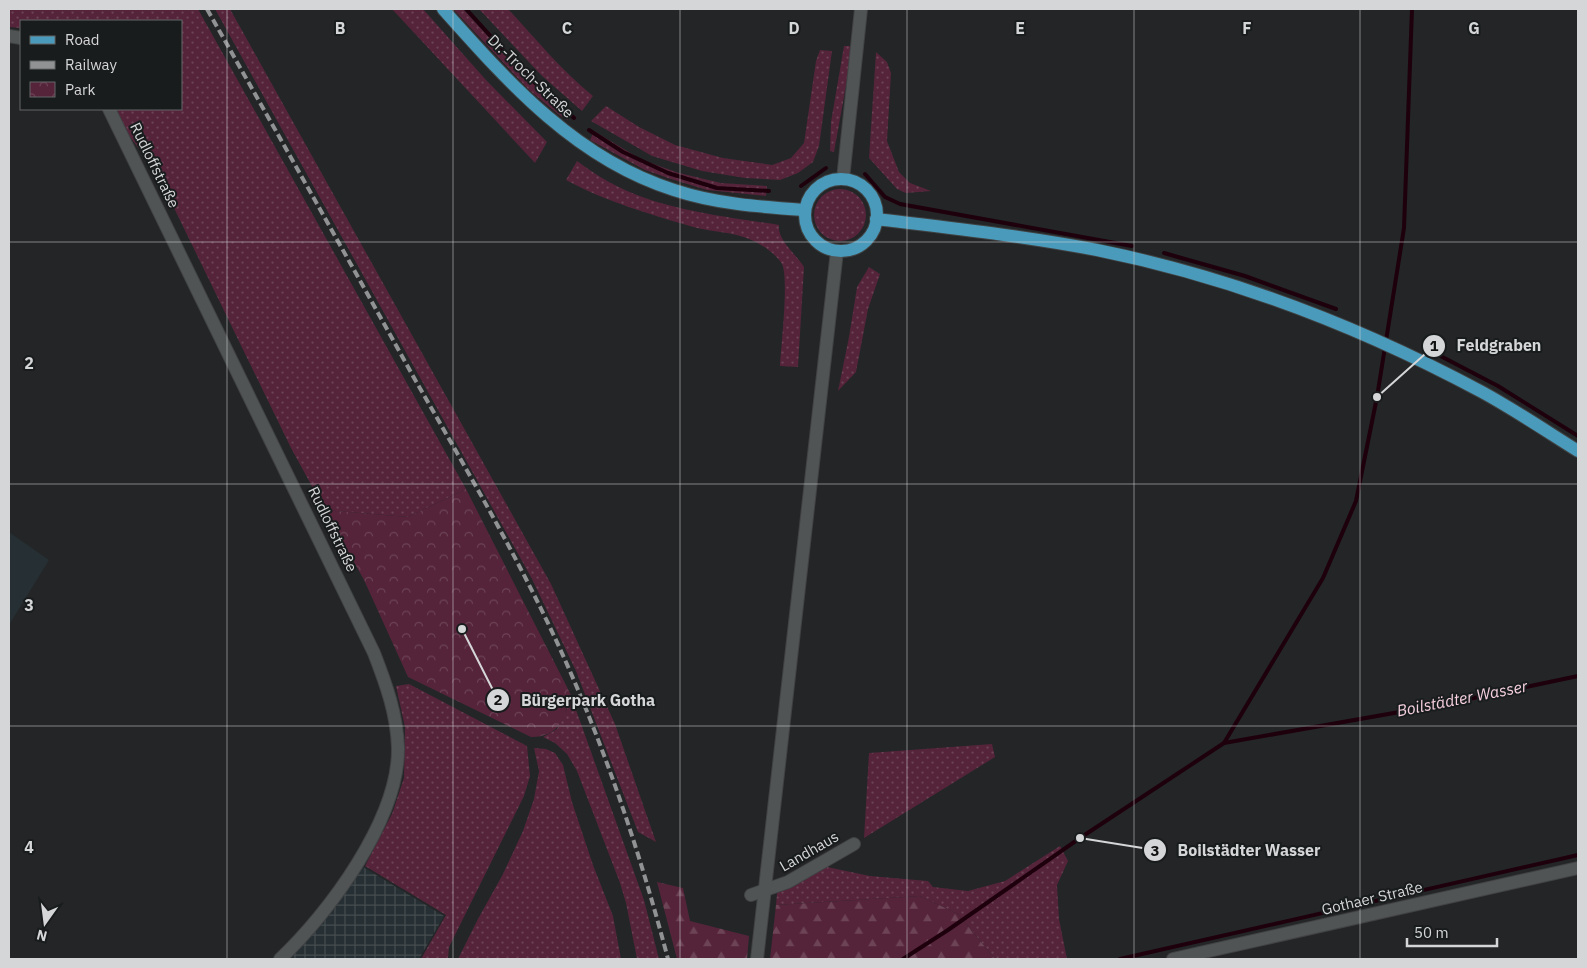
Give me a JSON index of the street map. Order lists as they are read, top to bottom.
{
  "streets": {
    "main road": ["Dr.-Troch-Straße"],
    "street": ["Rudloffstraße", "Landhaus", "Gothaer Straße"]
  },
  "water": ["Boilstädter Wasser"],
  "places": ["Feldgraben", "Bürgerpark Gotha", "Boilstädter Wasser"],
  "legend": ["Road", "Railway", "Park"],
  "scale_bar": "50 m",
  "north": "bottom",
  "grid": {
    "columns": [
      "B",
      "C",
      "D",
      "E",
      "F",
      "G"
    ],
    "rows": ["2", "3", "4"]
  }
}
